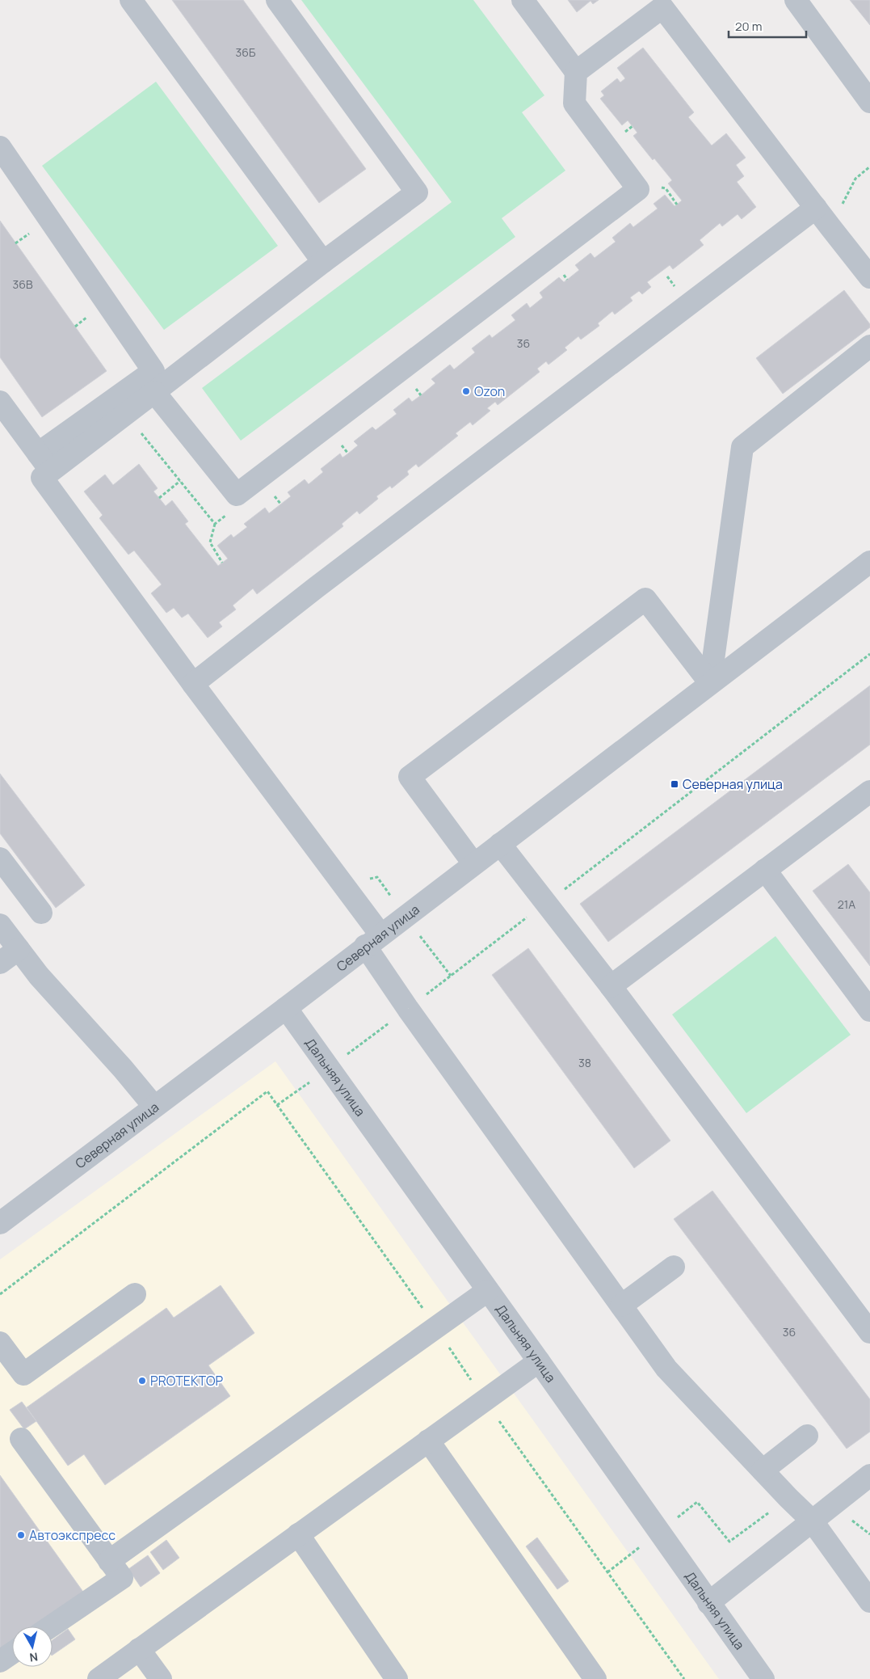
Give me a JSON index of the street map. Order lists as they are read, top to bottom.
{
  "streets": {
    "street": ["Северная улица", "Дальняя улица"]
  },
  "crossings": [
    ["Северная улица", "Дальняя улица"]
  ],
  "places": {
    "other": ["Ozon", "PROТЕКТОР", "Автоэкспресс"],
    "transit": ["Северная улица"]
  },
  "house_numbers": [
    "36Б",
    "36B",
    "36",
    "21А",
    "38",
    "36"
  ],
  "scale_bar": "20 m",
  "north": "bottom"
}
